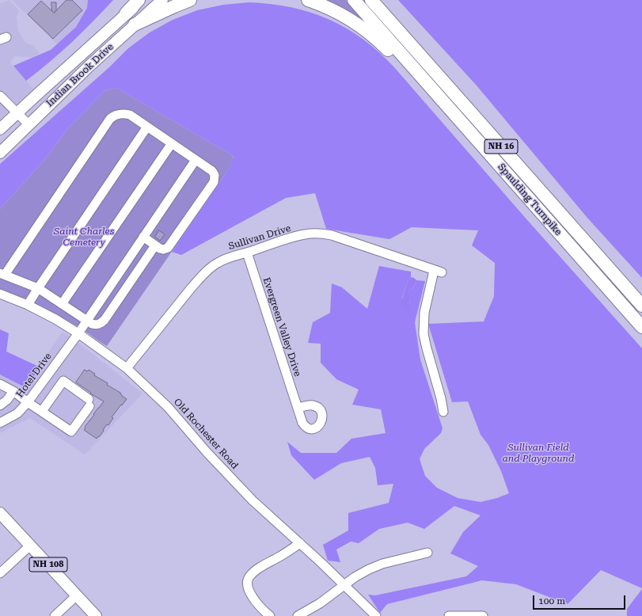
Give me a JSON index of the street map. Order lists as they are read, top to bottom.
{
  "streets": {
    "highway": ["NH 16", "Spaulding Turnpike"],
    "main road": ["Indian Brook Drive", "NH 108"],
    "street": [
      "Sullivan Drive",
      "Evergreen Valley Drive",
      "Hotel Drive",
      "Old Rochester Road"
    ]
  },
  "crossings": [
    ["Sullivan Drive", "Evergreen Valley Drive"],
    ["Sullivan Drive", "Old Rochester Road"],
    ["Hotel Drive", "Old Rochester Road"]
  ],
  "parks": ["Saint Charles Cemetery", "Sullivan Field and Playground"],
  "scale_bar": "100 m"
}
